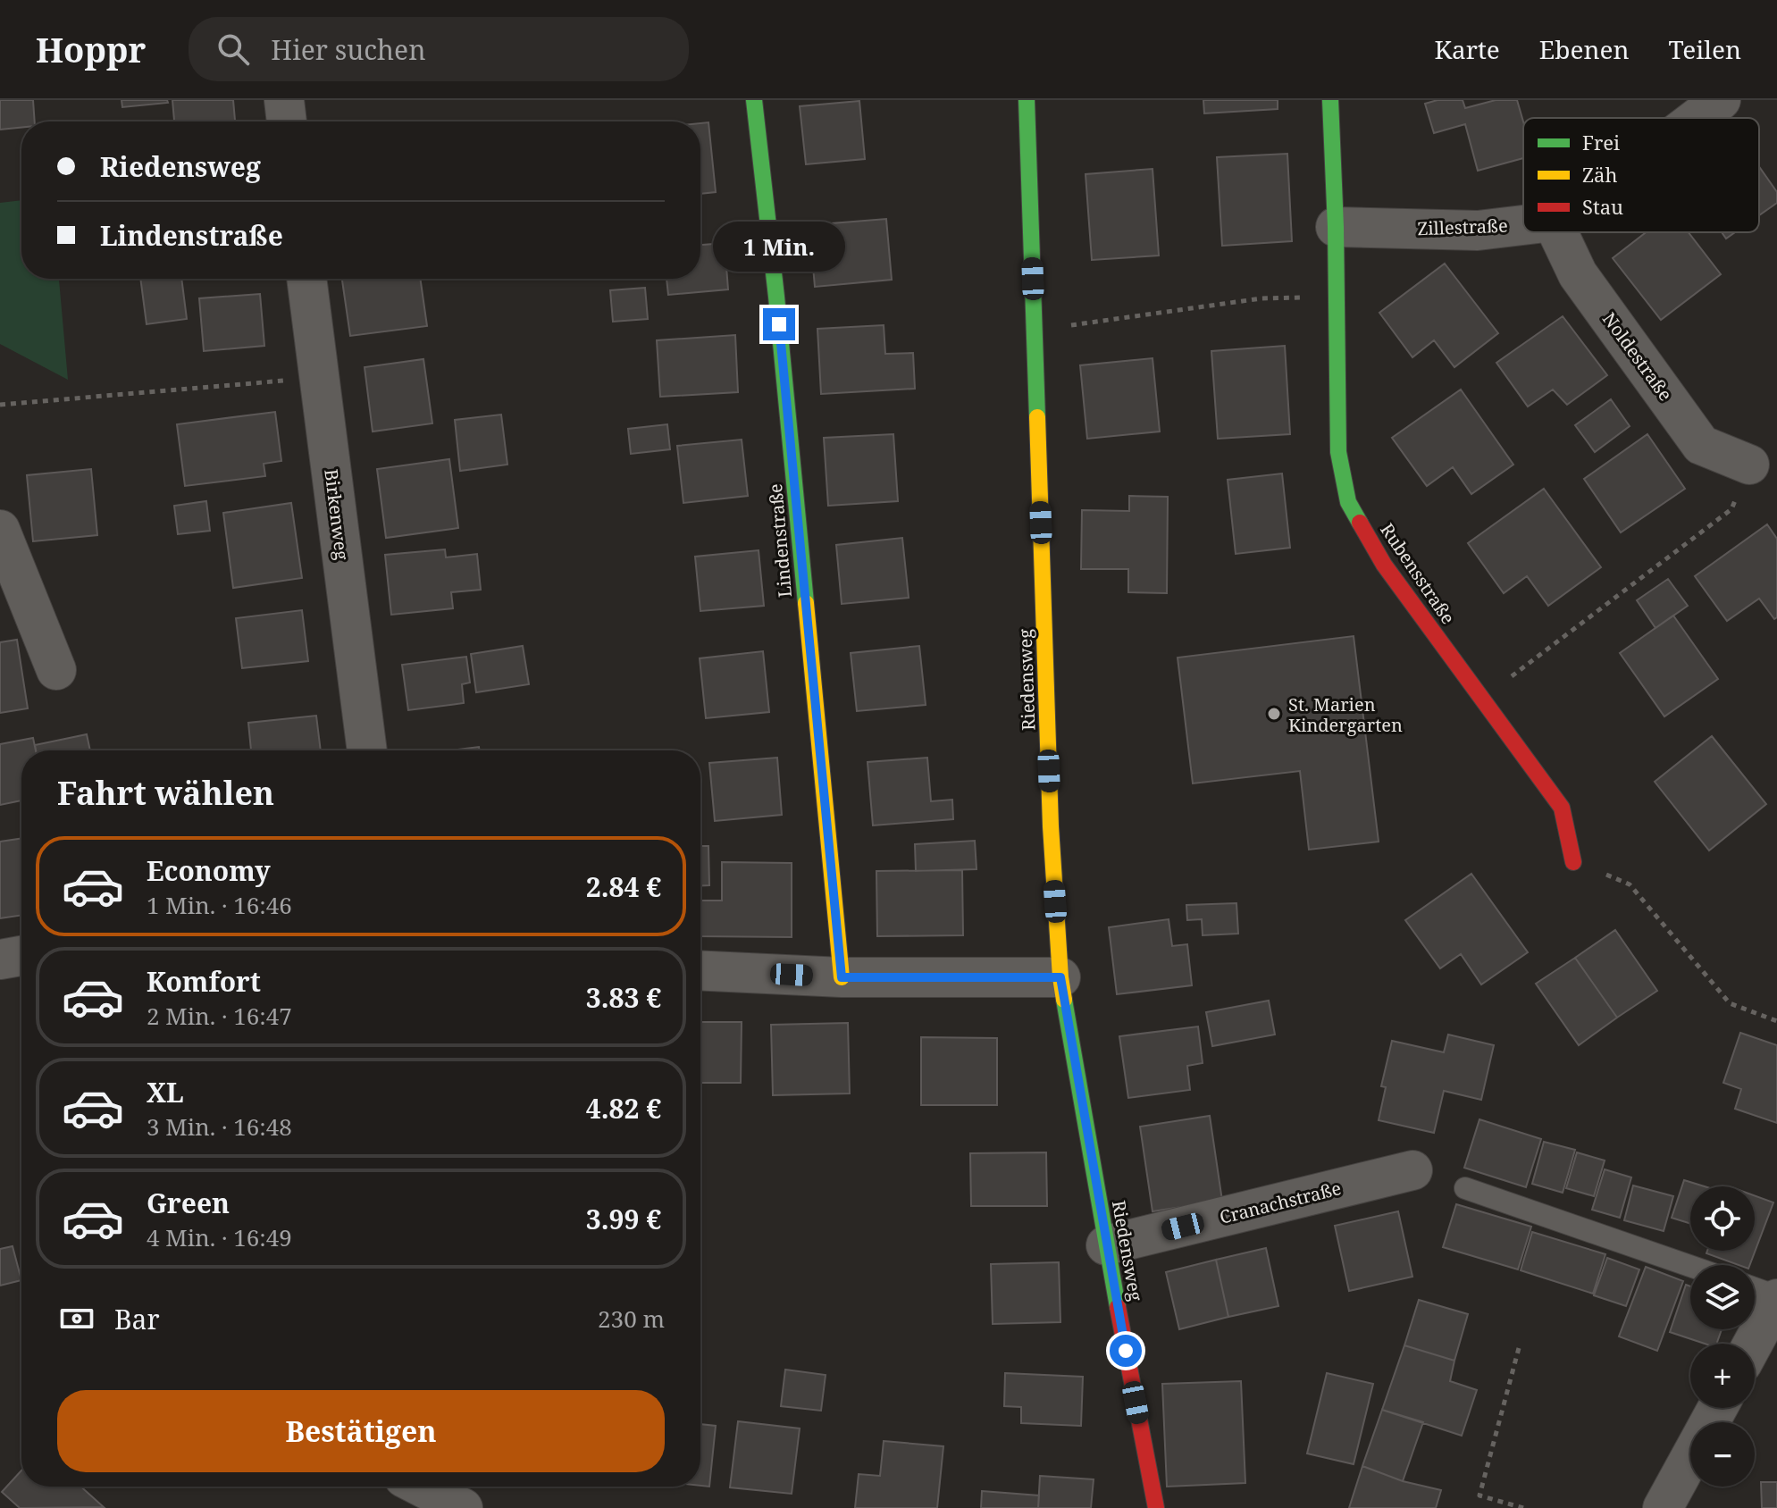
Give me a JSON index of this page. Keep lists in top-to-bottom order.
{
  "streets": {
    "street": [
      "Zillestraße",
      "Noldestraße",
      "Birkenweg",
      "Lindenstraße",
      "Rubensstraße",
      "Riedensweg",
      "Cranachstraße"
    ]
  },
  "crossings": [
    ["Zillestraße", "Rubensstraße"],
    ["Riedensweg", "Cranachstraße"]
  ],
  "places": ["St. Marien Kindergarten"],
  "legend": ["Frei", "Zäh", "Stau"],
  "page": {
    "header": "Hoppr",
    "search": "Hier suchen",
    "nav": ["Karte", "Ebenen", "Teilen"],
    "banner": ["Riedensweg", "Lindenstraße"],
    "bubble": "1 Min.",
    "heading": "Fahrt wählen",
    "list": [
      {
        "name": "Economy",
        "note": "1 Min. · 16:46",
        "value": "2.84 €"
      },
      {
        "name": "Komfort",
        "note": "2 Min. · 16:47",
        "value": "3.83 €"
      },
      {
        "name": "XL",
        "note": "3 Min. · 16:48",
        "value": "4.82 €"
      },
      {
        "name": "Green",
        "note": "4 Min. · 16:49",
        "value": "3.99 €"
      }
    ],
    "map_buttons": ["+", "−"],
    "pay": ["Bar", "230 m"],
    "buttons": "Bestätigen"
  }
}
